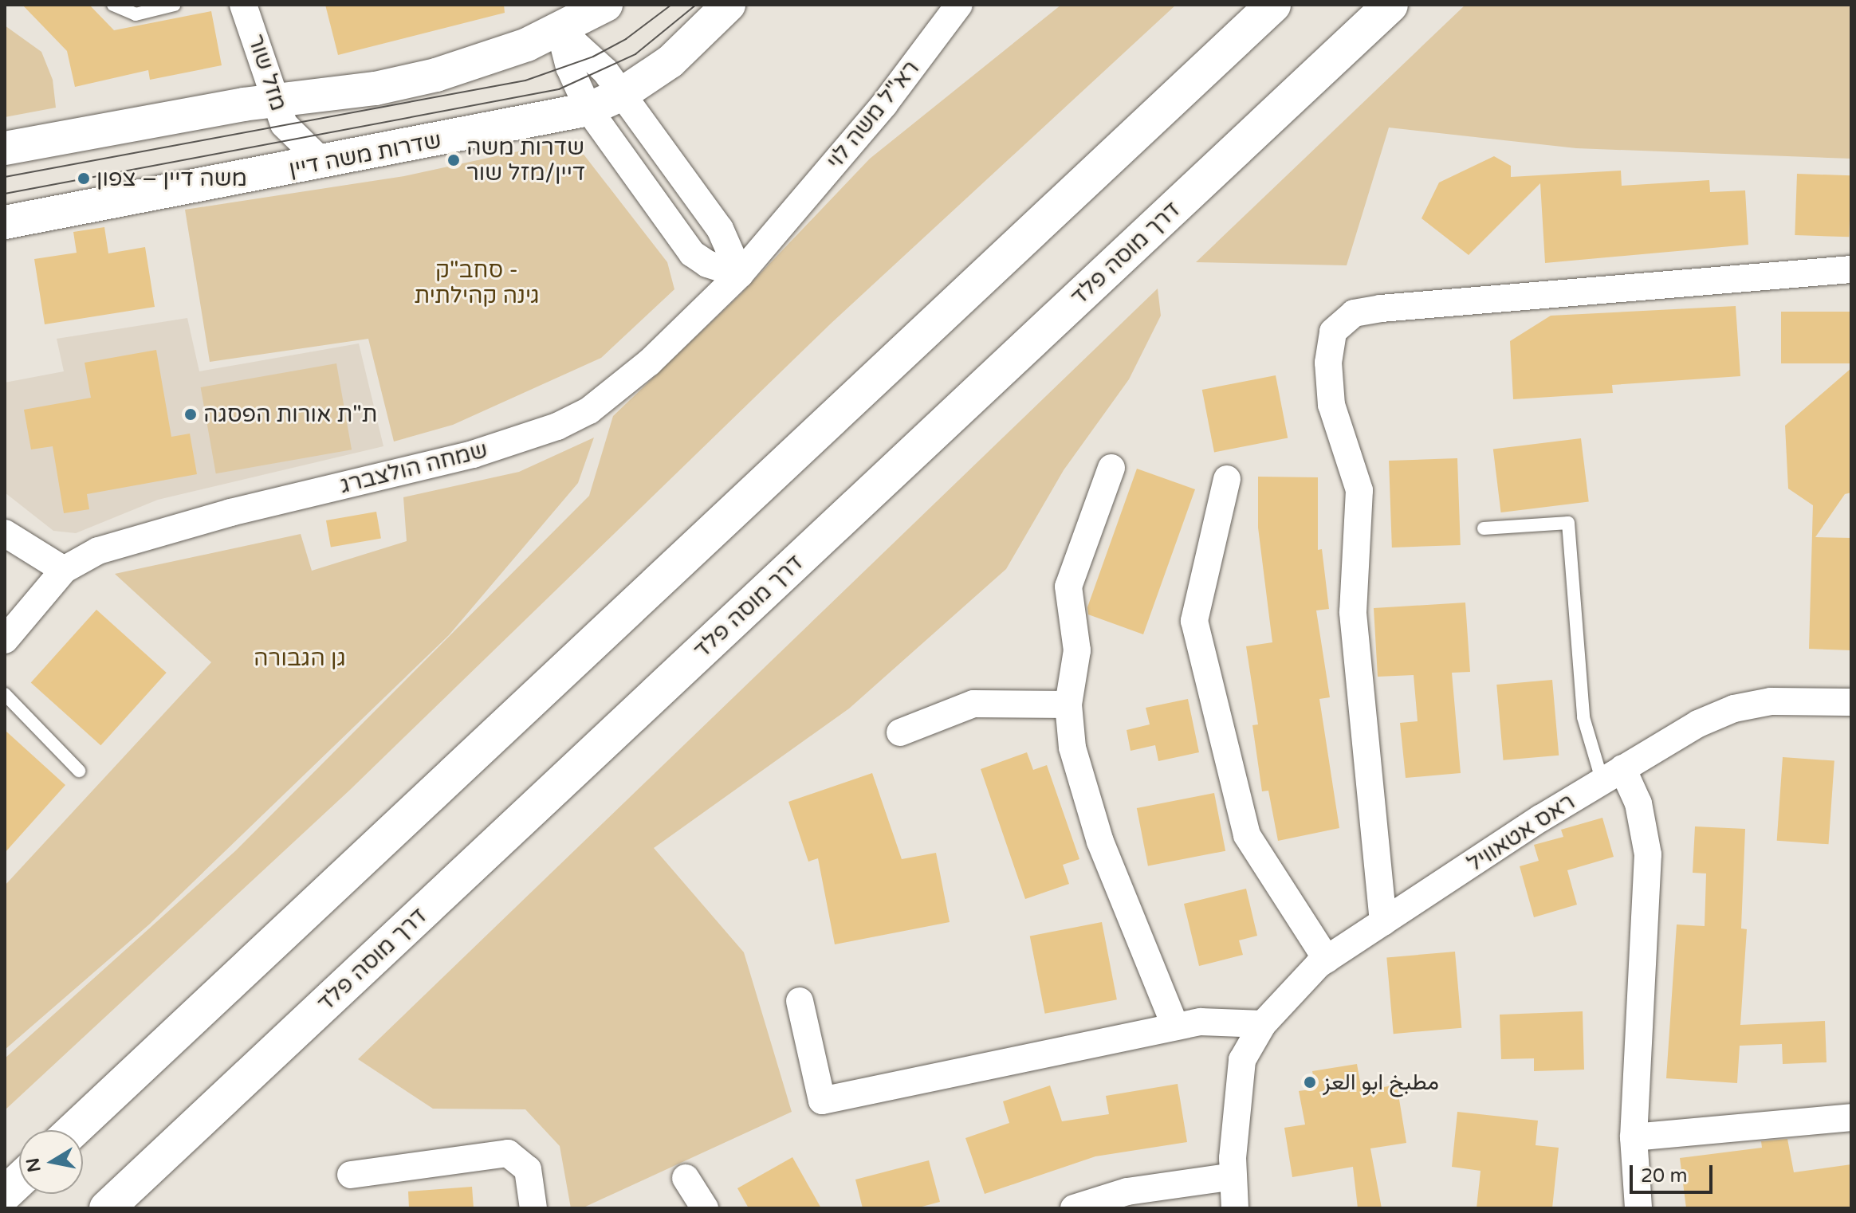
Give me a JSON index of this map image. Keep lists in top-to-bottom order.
{
  "streets": {
    "highway": ["דרך מוסה פלד"],
    "street": [
      "מזל שור",
      "רא\"ל משה לוי",
      "שדרות משה דיין",
      "שמחה הולצברג",
      "ראס אטאוויל"
    ]
  },
  "crossings": [
    ["מזל שור", "שדרות משה דיין"],
    ["רא\"ל משה לוי", "שמחה הולצברג"]
  ],
  "parks": ["סחב\"ק - גינה קהילתית", "גן הגבורה"],
  "places": [
    "שדרות משה דיין/מזל שור",
    "משה דיין – צפון",
    "ת\"ת אורות הפסגה",
    "مطبخ ابو العز"
  ],
  "scale_bar": "20 m",
  "north": "left"
}
